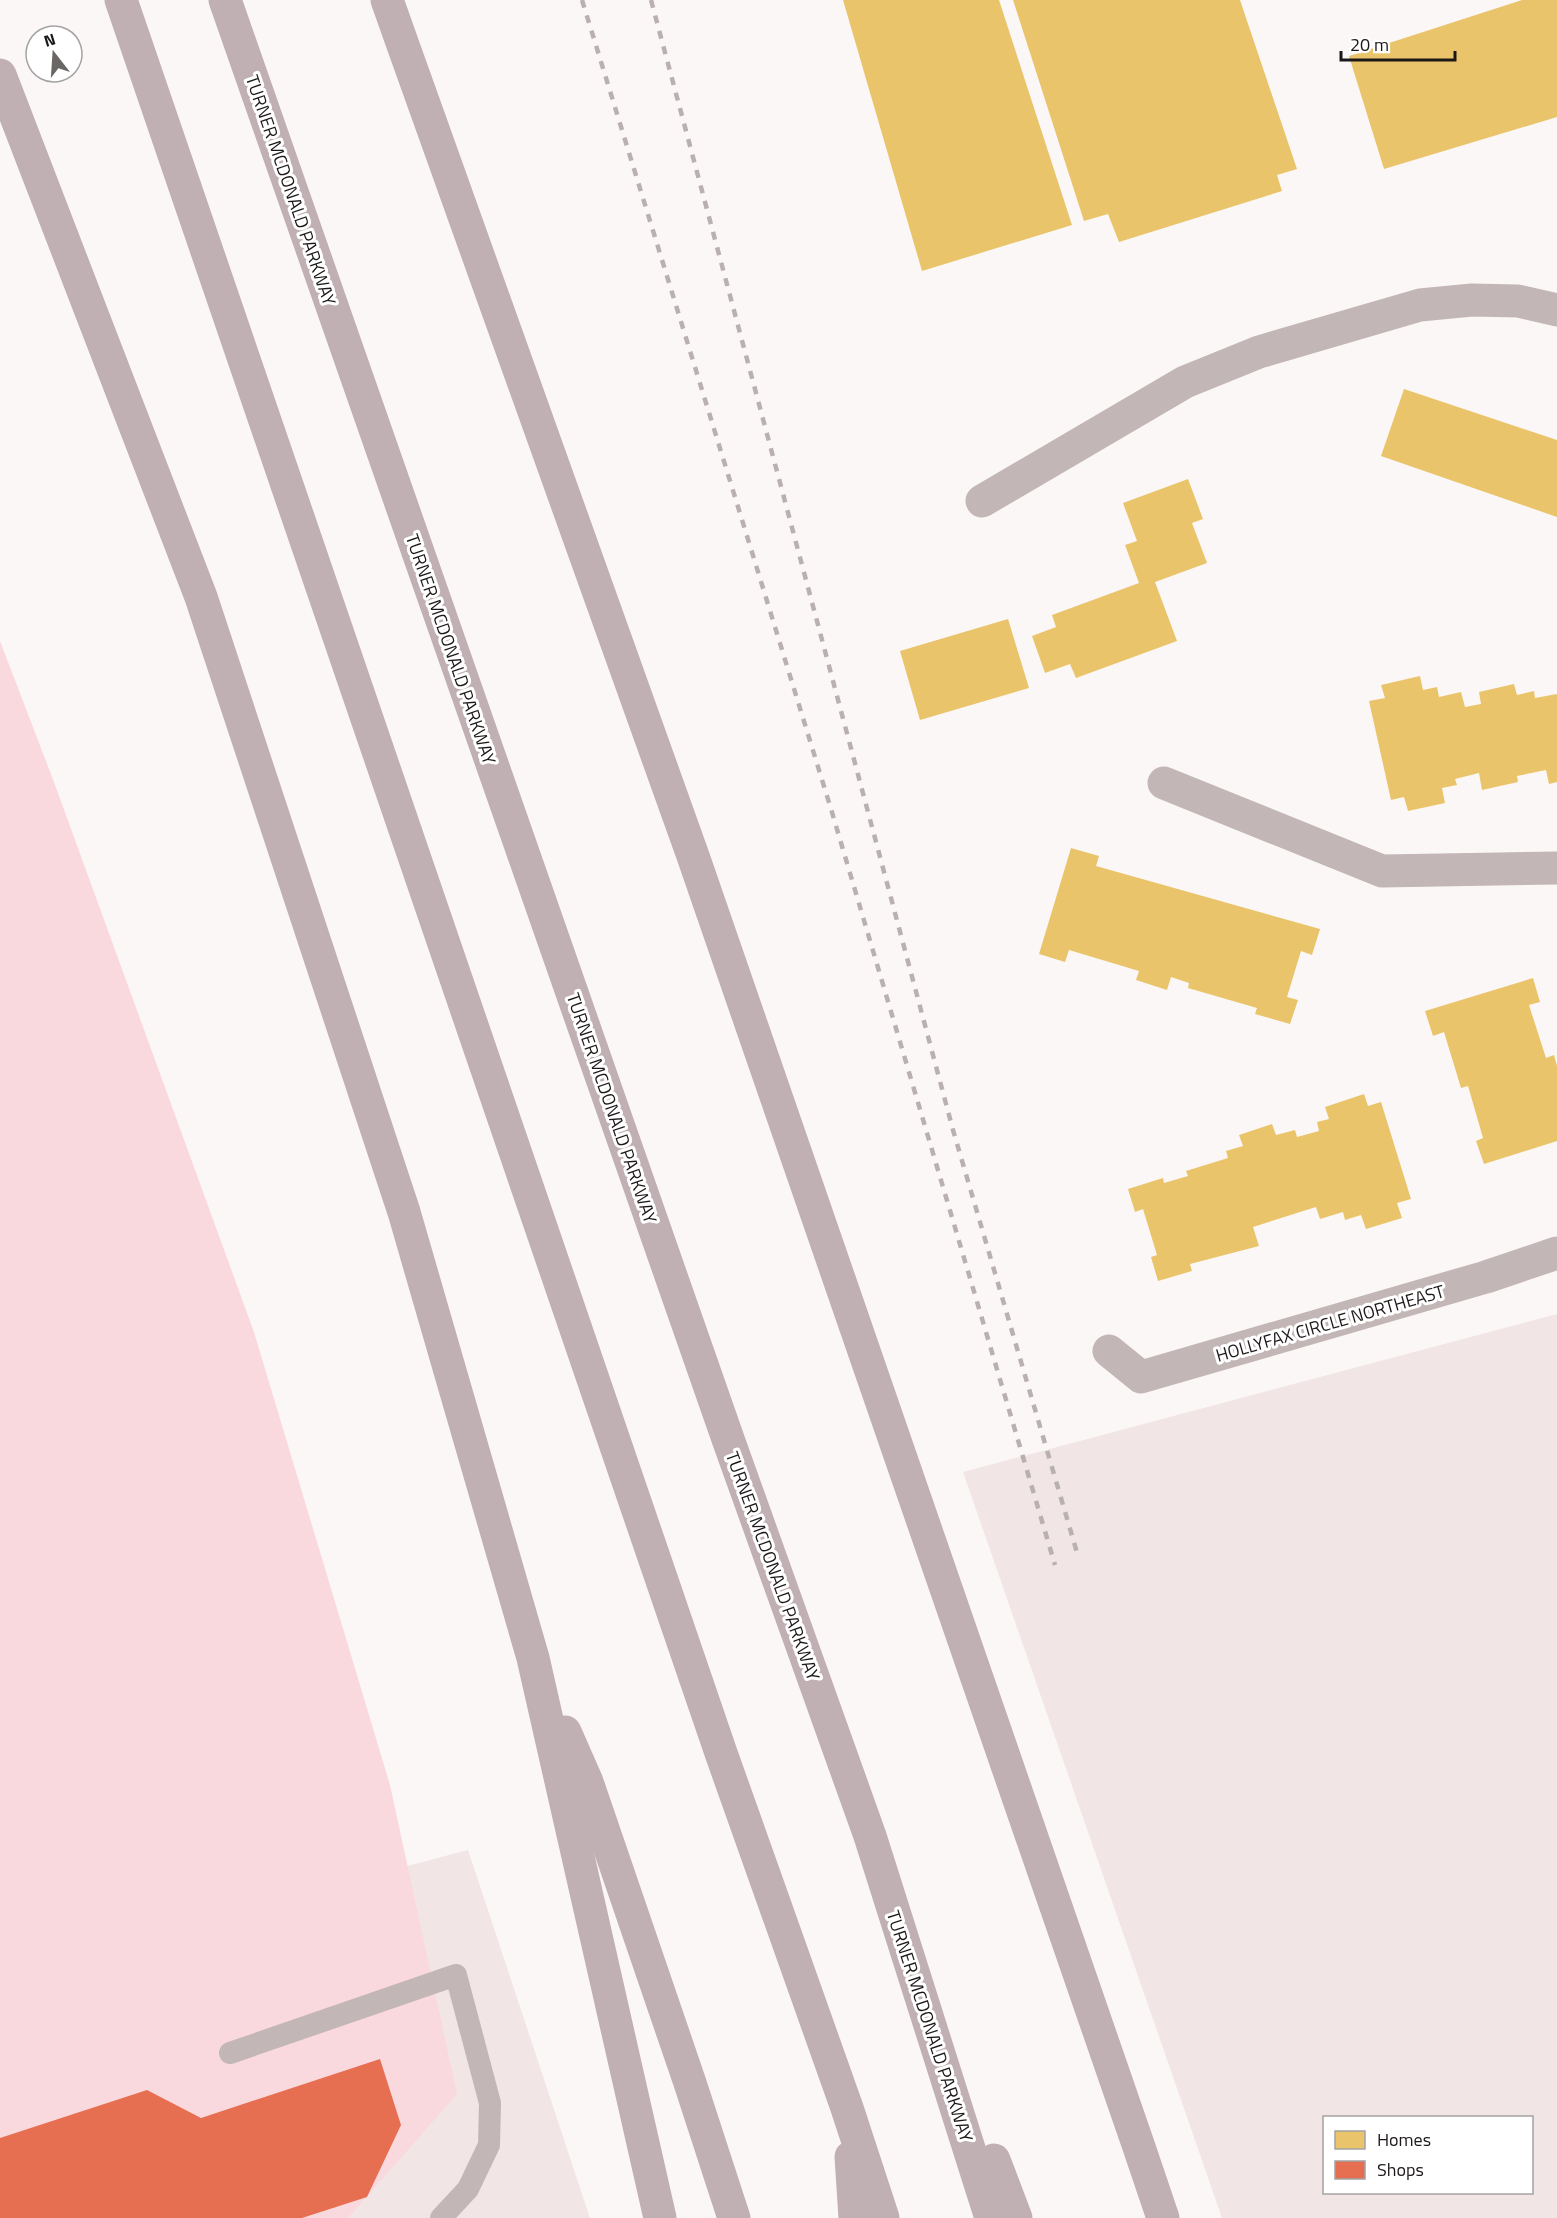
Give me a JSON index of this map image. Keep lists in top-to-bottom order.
{
  "streets": {
    "highway": ["TURNER MCDONALD PARKWAY"],
    "street": ["HOLLYFAX CIRCLE NORTHEAST"]
  },
  "legend": ["Homes", "Shops"],
  "scale_bar": "20 m",
  "north": "top"
}
